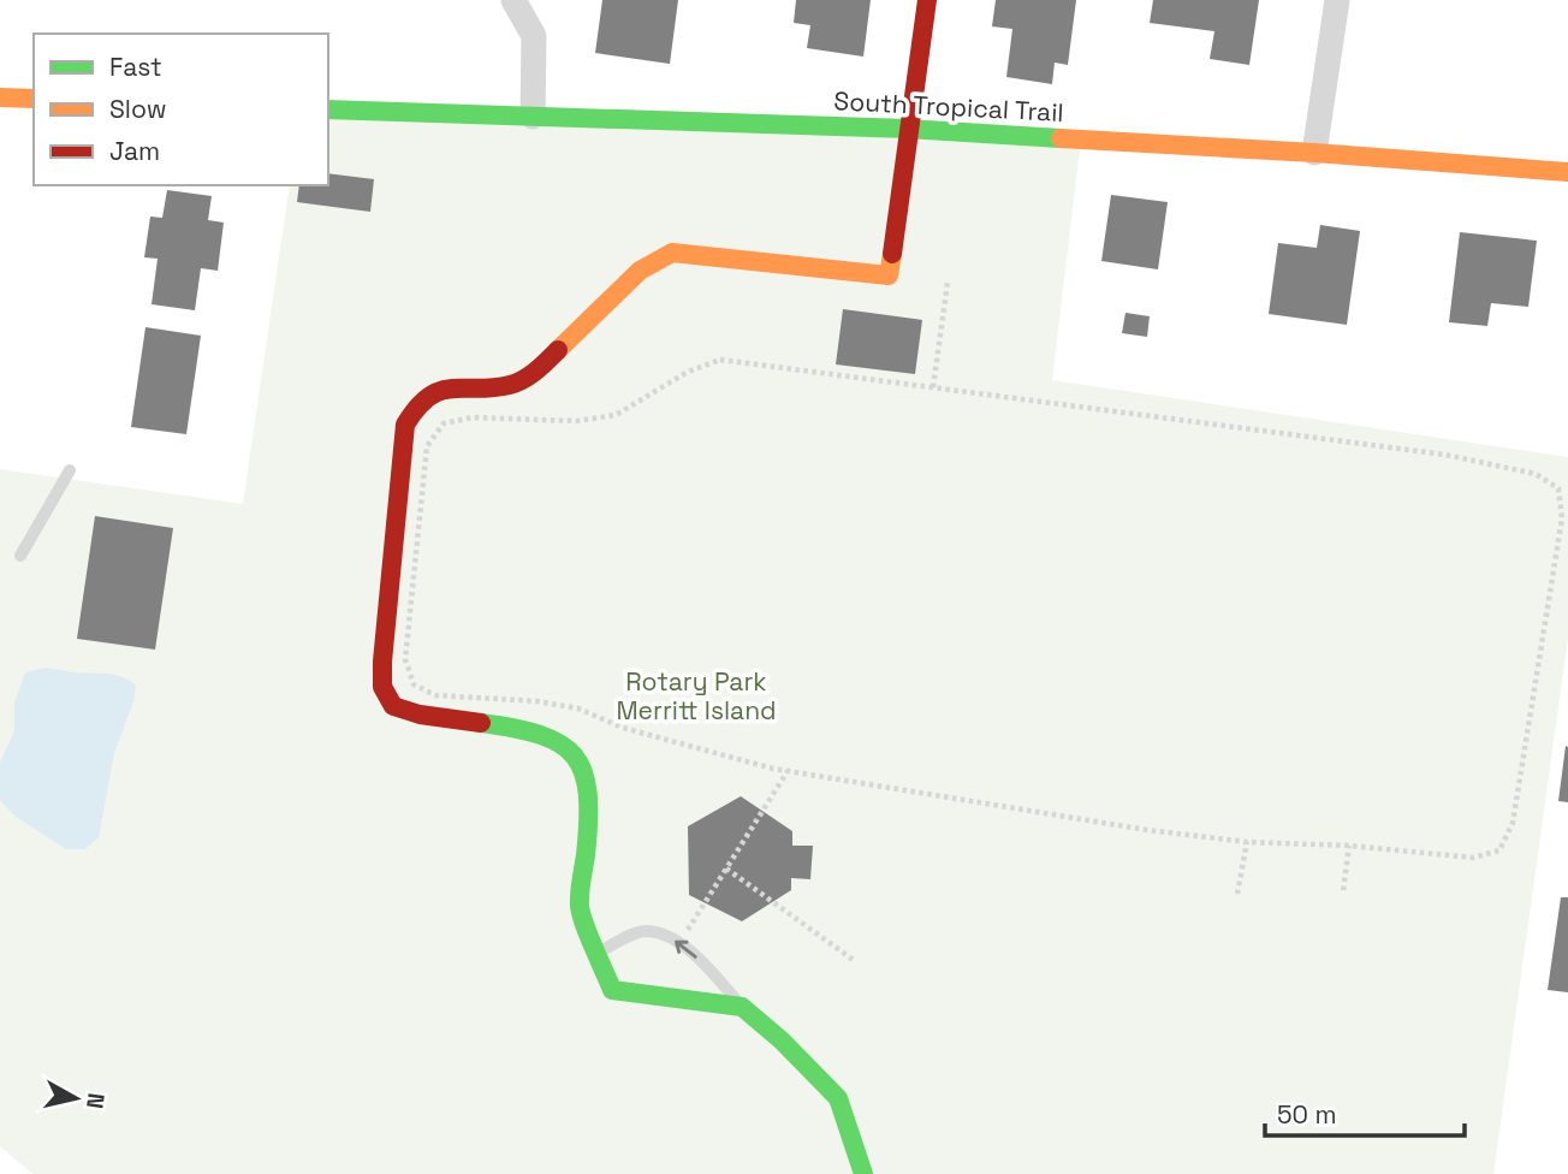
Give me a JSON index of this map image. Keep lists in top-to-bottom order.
{
  "streets": {
    "street": ["South Tropical Trail"]
  },
  "parks": ["Rotary Park Merritt Island"],
  "legend": ["Fast", "Slow", "Jam"],
  "scale_bar": "50 m",
  "north": "right"
}
